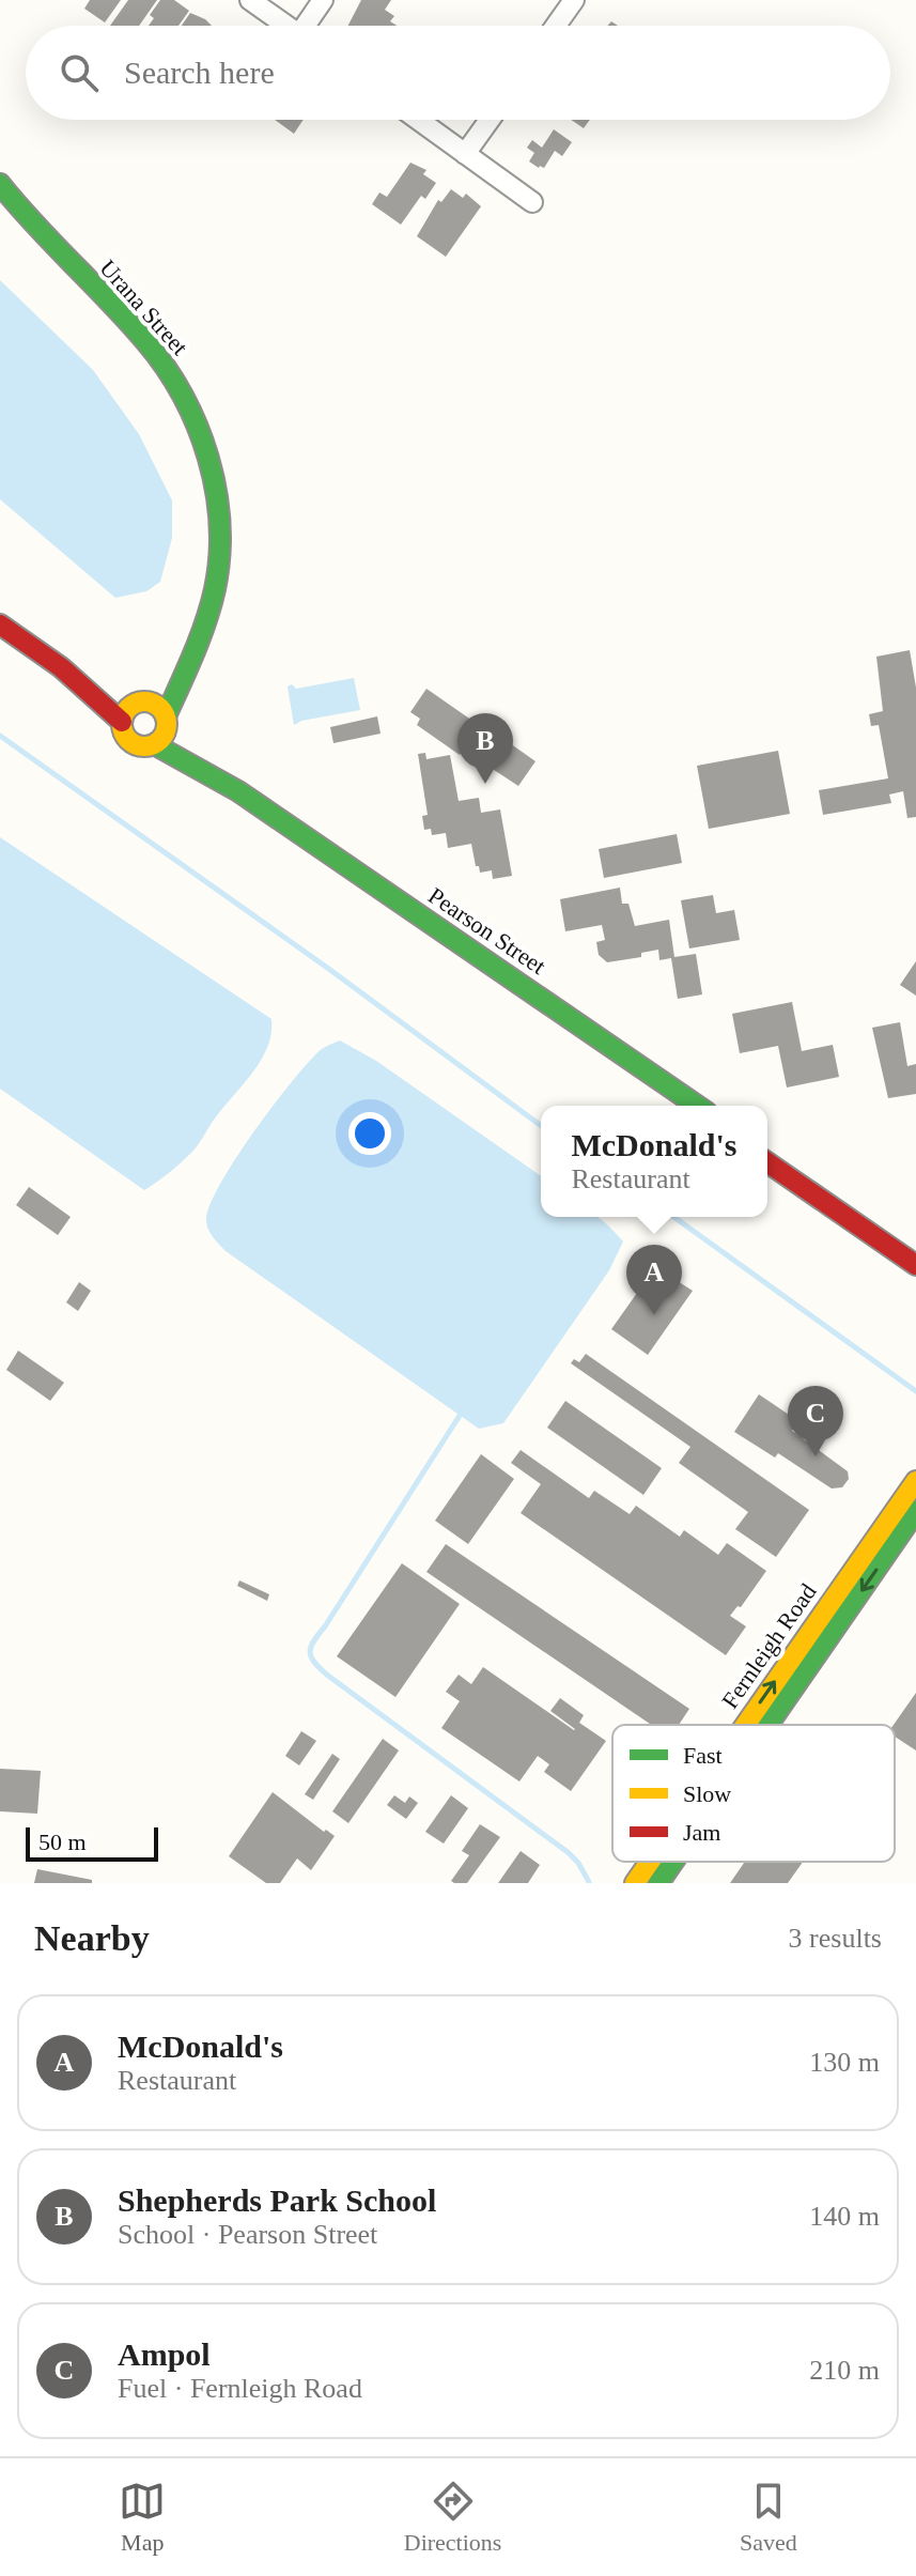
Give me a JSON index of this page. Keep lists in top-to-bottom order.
{
  "streets": {
    "street": ["Urana Street", "Pearson Street", "Fernleigh Road"]
  },
  "crossings": [
    ["Urana Street", "Pearson Street"]
  ],
  "legend": ["Fast", "Slow", "Jam"],
  "scale_bar": "50 m",
  "page": {
    "search": "Search here",
    "pins": ["B", "A", "C"],
    "popup": ["McDonald's", "Restaurant"],
    "scale": "50 m",
    "heading": ["Nearby", "3 results"],
    "list": [
      {
        "mark": "A",
        "name": "McDonald's",
        "note": "Restaurant",
        "value": "130 m"
      },
      {
        "mark": "B",
        "name": "Shepherds Park School",
        "note": "School · Pearson Street",
        "value": "140 m"
      },
      {
        "mark": "C",
        "name": "Ampol",
        "note": "Fuel · Fernleigh Road",
        "value": "210 m"
      }
    ],
    "nav": ["Map", "Directions", "Saved"]
  }
}
